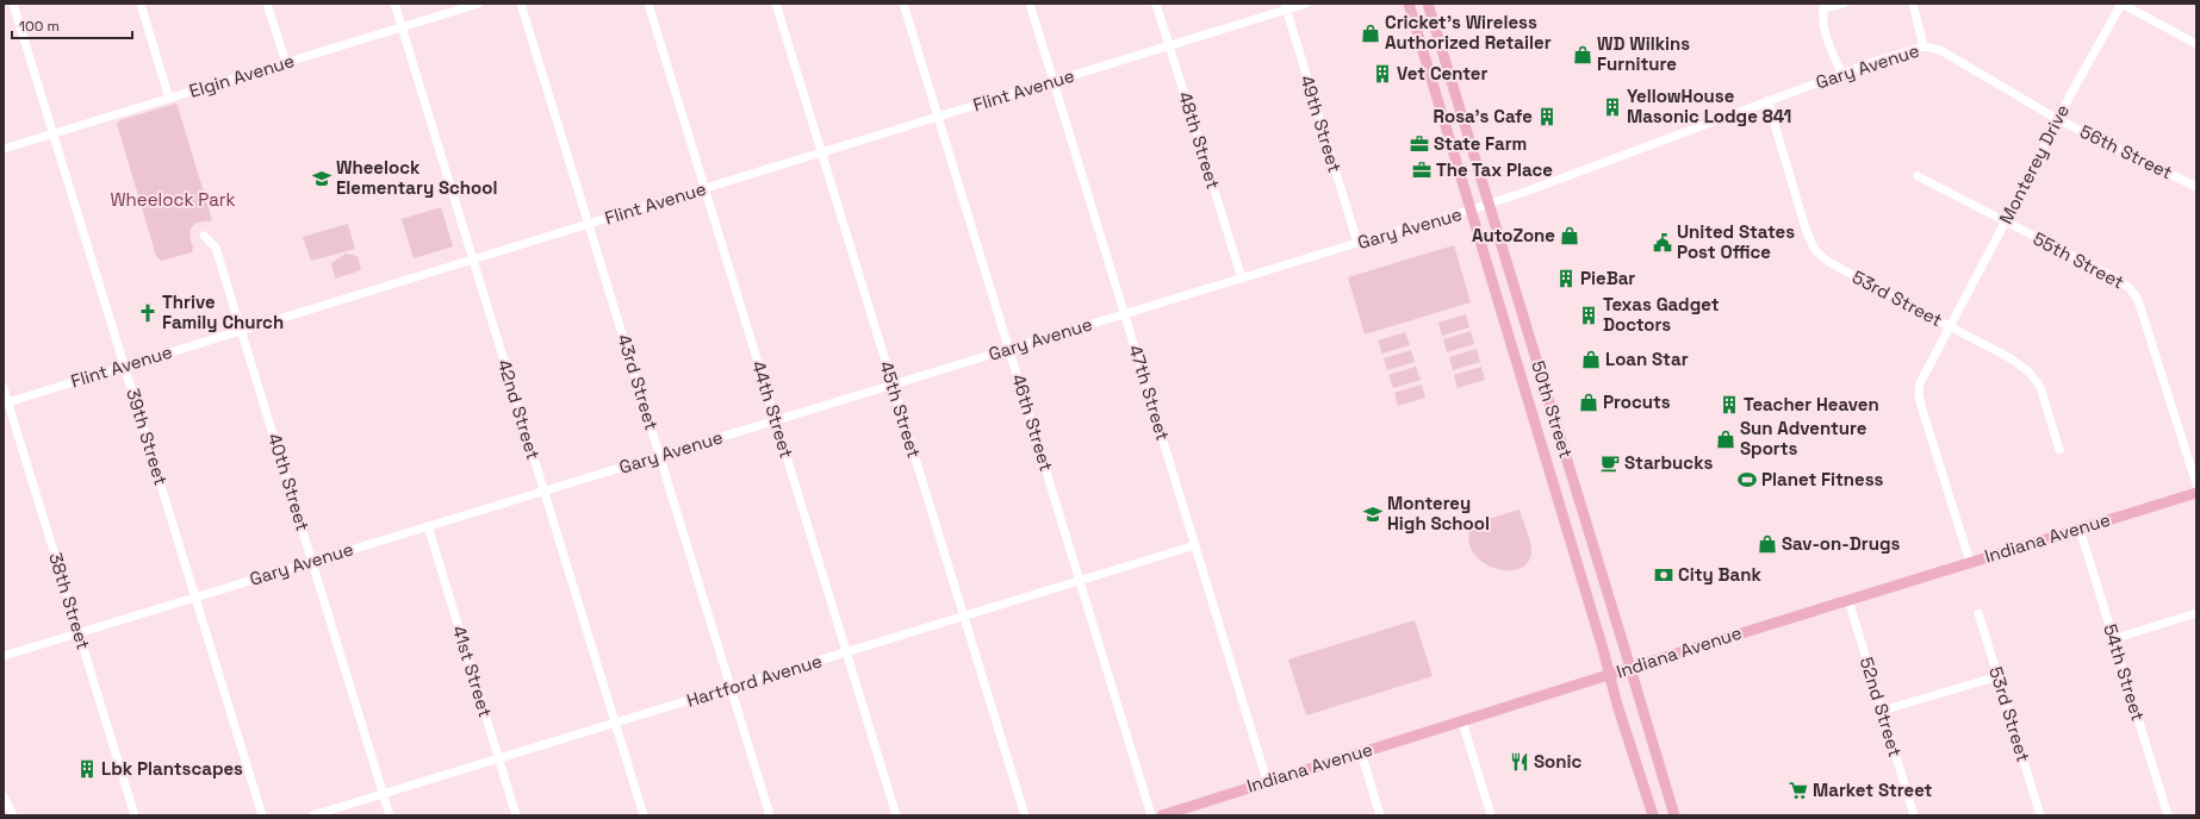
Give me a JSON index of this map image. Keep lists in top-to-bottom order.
{
  "streets": {
    "main road": ["50th Street", "Indiana Avenue"],
    "street": [
      "Gary Avenue",
      "Elgin Avenue",
      "Flint Avenue",
      "49th Street",
      "48th Street",
      "56th Street",
      "Monterey Drive",
      "55th Street",
      "53rd Street",
      "43rd Street",
      "47th Street",
      "42nd Street",
      "44th Street",
      "45th Street",
      "46th Street",
      "39th Street",
      "40th Street",
      "38th Street",
      "41st Street",
      "54th Street",
      "Hartford Avenue",
      "52nd Street"
    ]
  },
  "crossings": [
    ["Gary Avenue", "49th Street"],
    ["Gary Avenue", "48th Street"],
    ["Gary Avenue", "56th Street"],
    ["Gary Avenue", "Monterey Drive"],
    ["Gary Avenue", "53rd Street"],
    ["Gary Avenue", "43rd Street"],
    ["Gary Avenue", "47th Street"],
    ["Gary Avenue", "42nd Street"],
    ["Gary Avenue", "44th Street"],
    ["Gary Avenue", "45th Street"],
    ["Gary Avenue", "50th Street"],
    ["Gary Avenue", "46th Street"],
    ["Gary Avenue", "39th Street"],
    ["Gary Avenue", "40th Street"],
    ["Gary Avenue", "38th Street"],
    ["Gary Avenue", "41st Street"],
    ["Elgin Avenue", "42nd Street"],
    ["Elgin Avenue", "39th Street"],
    ["Flint Avenue", "49th Street"],
    ["Flint Avenue", "48th Street"],
    ["Flint Avenue", "43rd Street"],
    ["Flint Avenue", "47th Street"],
    ["Flint Avenue", "42nd Street"],
    ["Flint Avenue", "44th Street"],
    ["Flint Avenue", "45th Street"],
    ["Flint Avenue", "46th Street"],
    ["Flint Avenue", "39th Street"],
    ["Flint Avenue", "40th Street"],
    ["Flint Avenue", "38th Street"],
    ["56th Street", "Monterey Drive"],
    ["Monterey Drive", "55th Street"],
    ["Monterey Drive", "53rd Street"],
    ["53rd Street", "Indiana Avenue"],
    ["43rd Street", "Hartford Avenue"],
    ["47th Street", "Indiana Avenue"],
    ["47th Street", "Hartford Avenue"],
    ["42nd Street", "Hartford Avenue"],
    ["44th Street", "Hartford Avenue"],
    ["45th Street", "Hartford Avenue"],
    ["50th Street", "Indiana Avenue"],
    ["46th Street", "Hartford Avenue"],
    ["40th Street", "Hartford Avenue"],
    ["Indiana Avenue", "54th Street"],
    ["Indiana Avenue", "52nd Street"],
    ["41st Street", "Hartford Avenue"]
  ],
  "parks": ["Wheelock Park"],
  "places": {
    "shop": [
      "Cricket's Wireless Authorized Retailer",
      "WD Wilkins Furniture",
      "AutoZone",
      "Loan Star",
      "Procuts",
      "Sun Adventure Sports",
      "Sav-on-Drugs"
    ],
    "building": [
      "Vet Center",
      "YellowHouse Masonic Lodge 841",
      "Rosa's Cafe",
      "PieBar",
      "Texas Gadget Doctors",
      "Teacher Heaven",
      "Lbk Plantscapes"
    ],
    "office": ["State Farm", "The Tax Place"],
    "school or university": ["Wheelock Elementary School", "Monterey High School"],
    "public building": ["United States Post Office"],
    "church": ["Thrive Family Church"],
    "cafe": ["Starbucks"],
    "sports": ["Planet Fitness"],
    "bank": ["City Bank"],
    "restaurant": ["Sonic"],
    "supermarket": ["Market Street"]
  },
  "scale_bar": "100 m"
}
